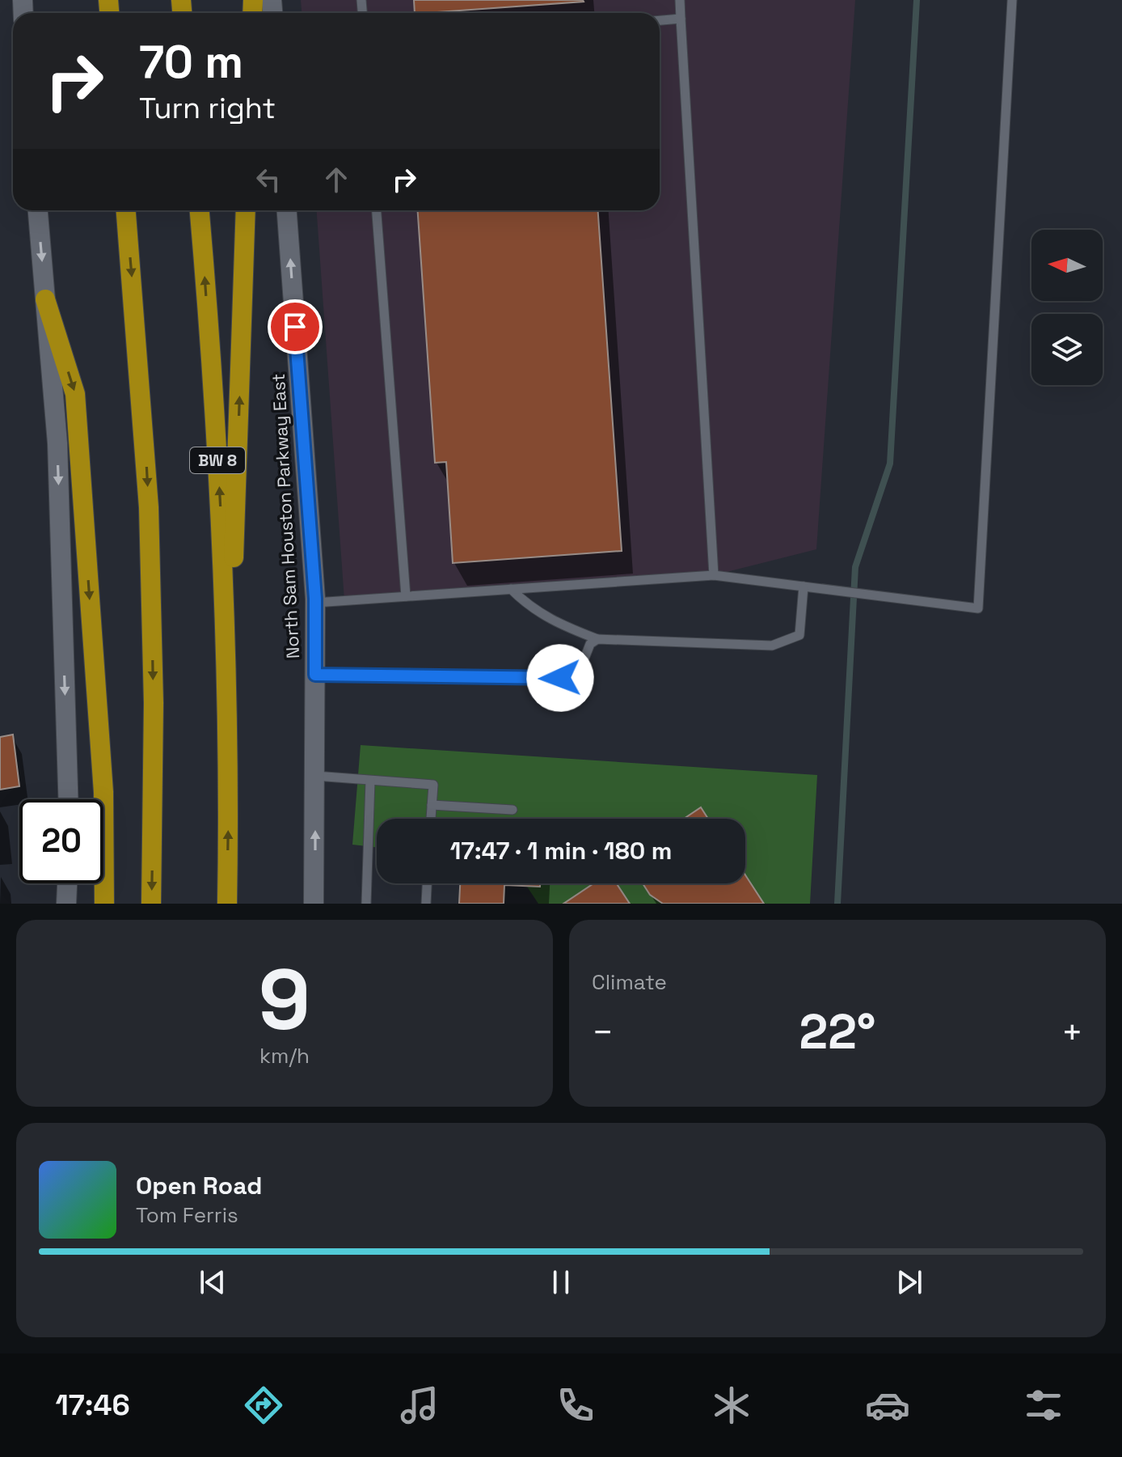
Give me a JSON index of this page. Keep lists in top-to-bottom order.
{
  "streets": {
    "highway": ["BW 8"],
    "main road": ["North Sam Houston Parkway East"]
  },
  "one_way": ["North Sam Houston Parkway East"],
  "north": "left",
  "page": {
    "turn": ["70 m", "Turn right"],
    "limit": "20",
    "trip": "17:47 · 1 min · 180 m",
    "tile": [
      ["9", "km/h"],
      "Climate"
    ],
    "heat": ["−", "22°", "+"],
    "song": ["Open Road", "Tom Ferris"],
    "tabs": "17:46"
  }
}
